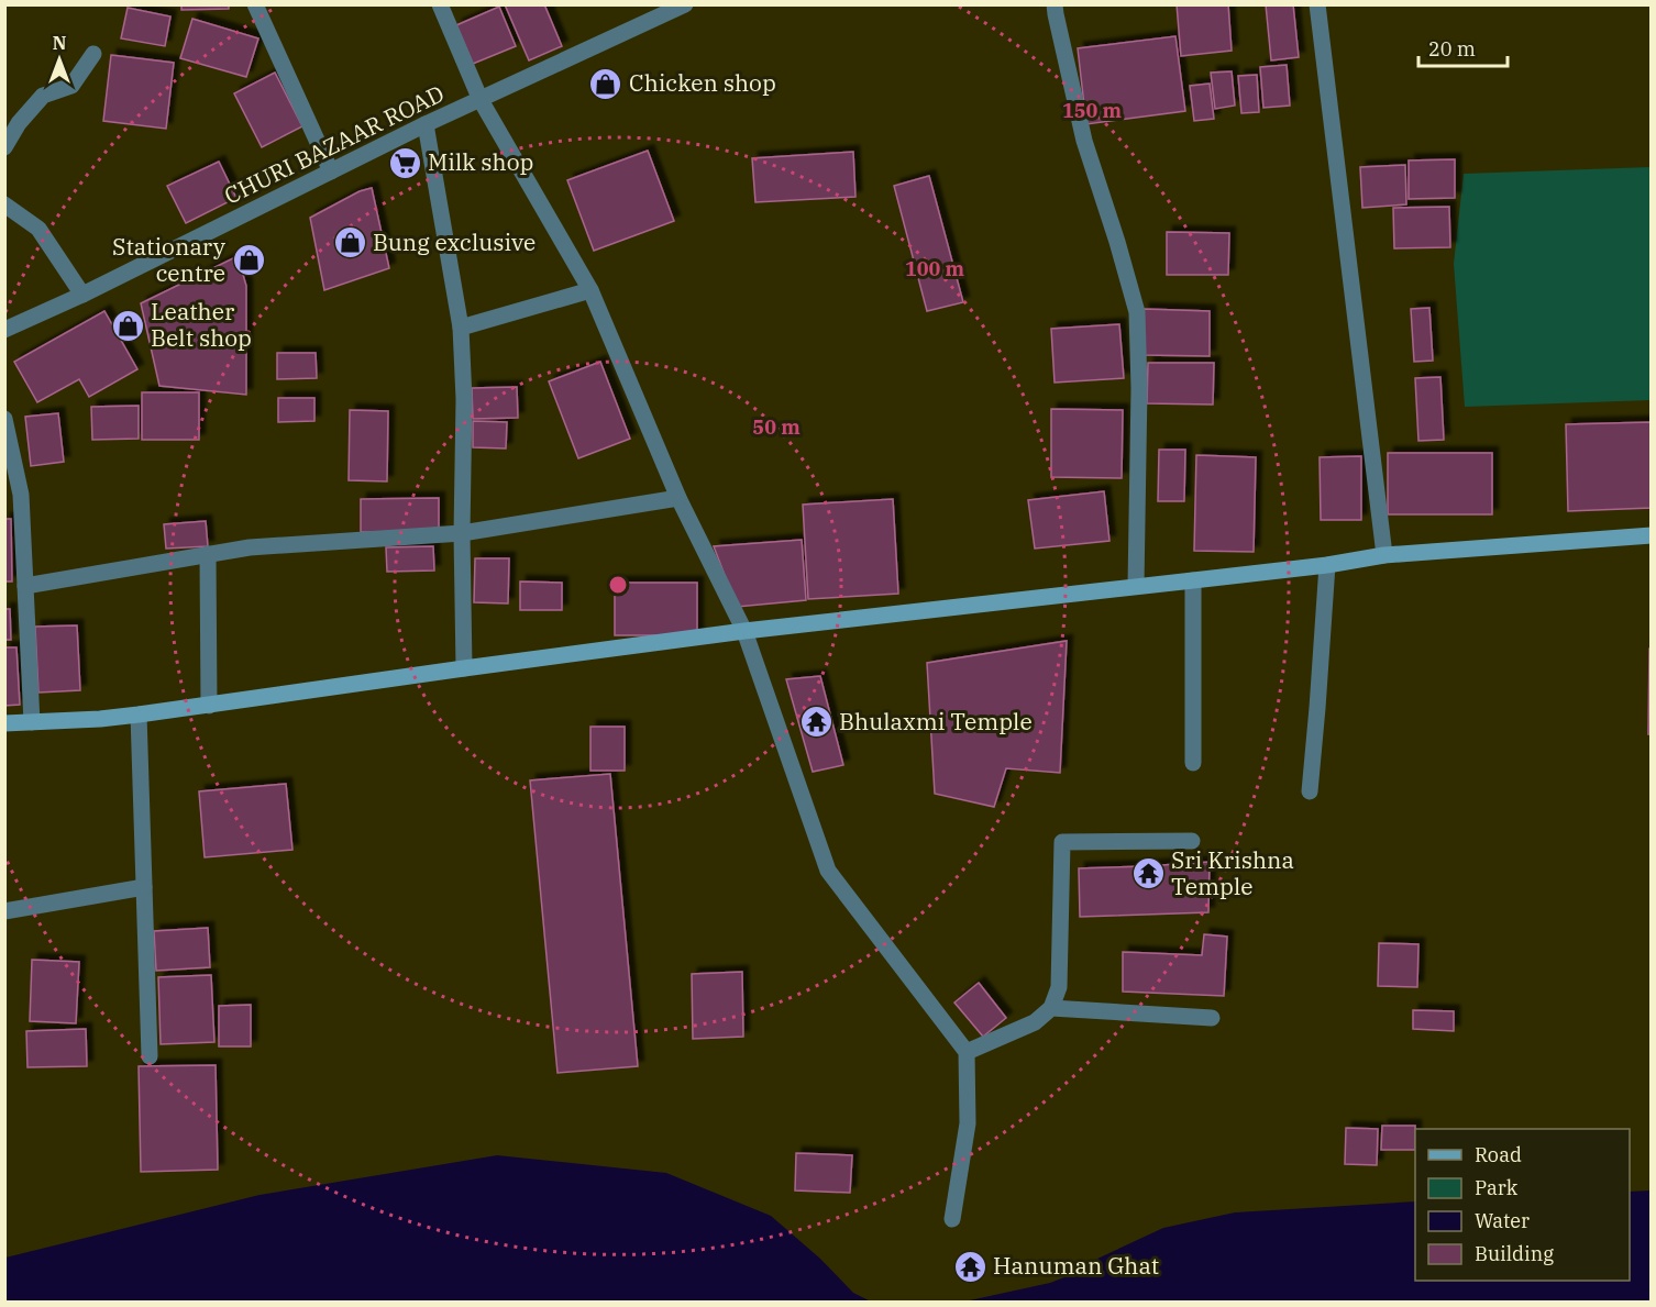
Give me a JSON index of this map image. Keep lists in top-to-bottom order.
{
  "streets": {
    "street": ["CHURI BAZAAR ROAD"]
  },
  "places": {
    "shop": [
      "Chicken shop",
      "Bung exclusive",
      "Stationary centre",
      "Leather Belt shop"
    ],
    "supermarket": ["Milk shop"],
    "temple": ["Bhulaxmi Temple", "Sri Krishna Temple", "Hanuman Ghat"]
  },
  "legend": [
    "Road",
    "Park",
    "Water",
    "Building"
  ],
  "scale_bar": "20 m",
  "north": "top",
  "rings": ["150 m", "100 m", "50 m"]
}
